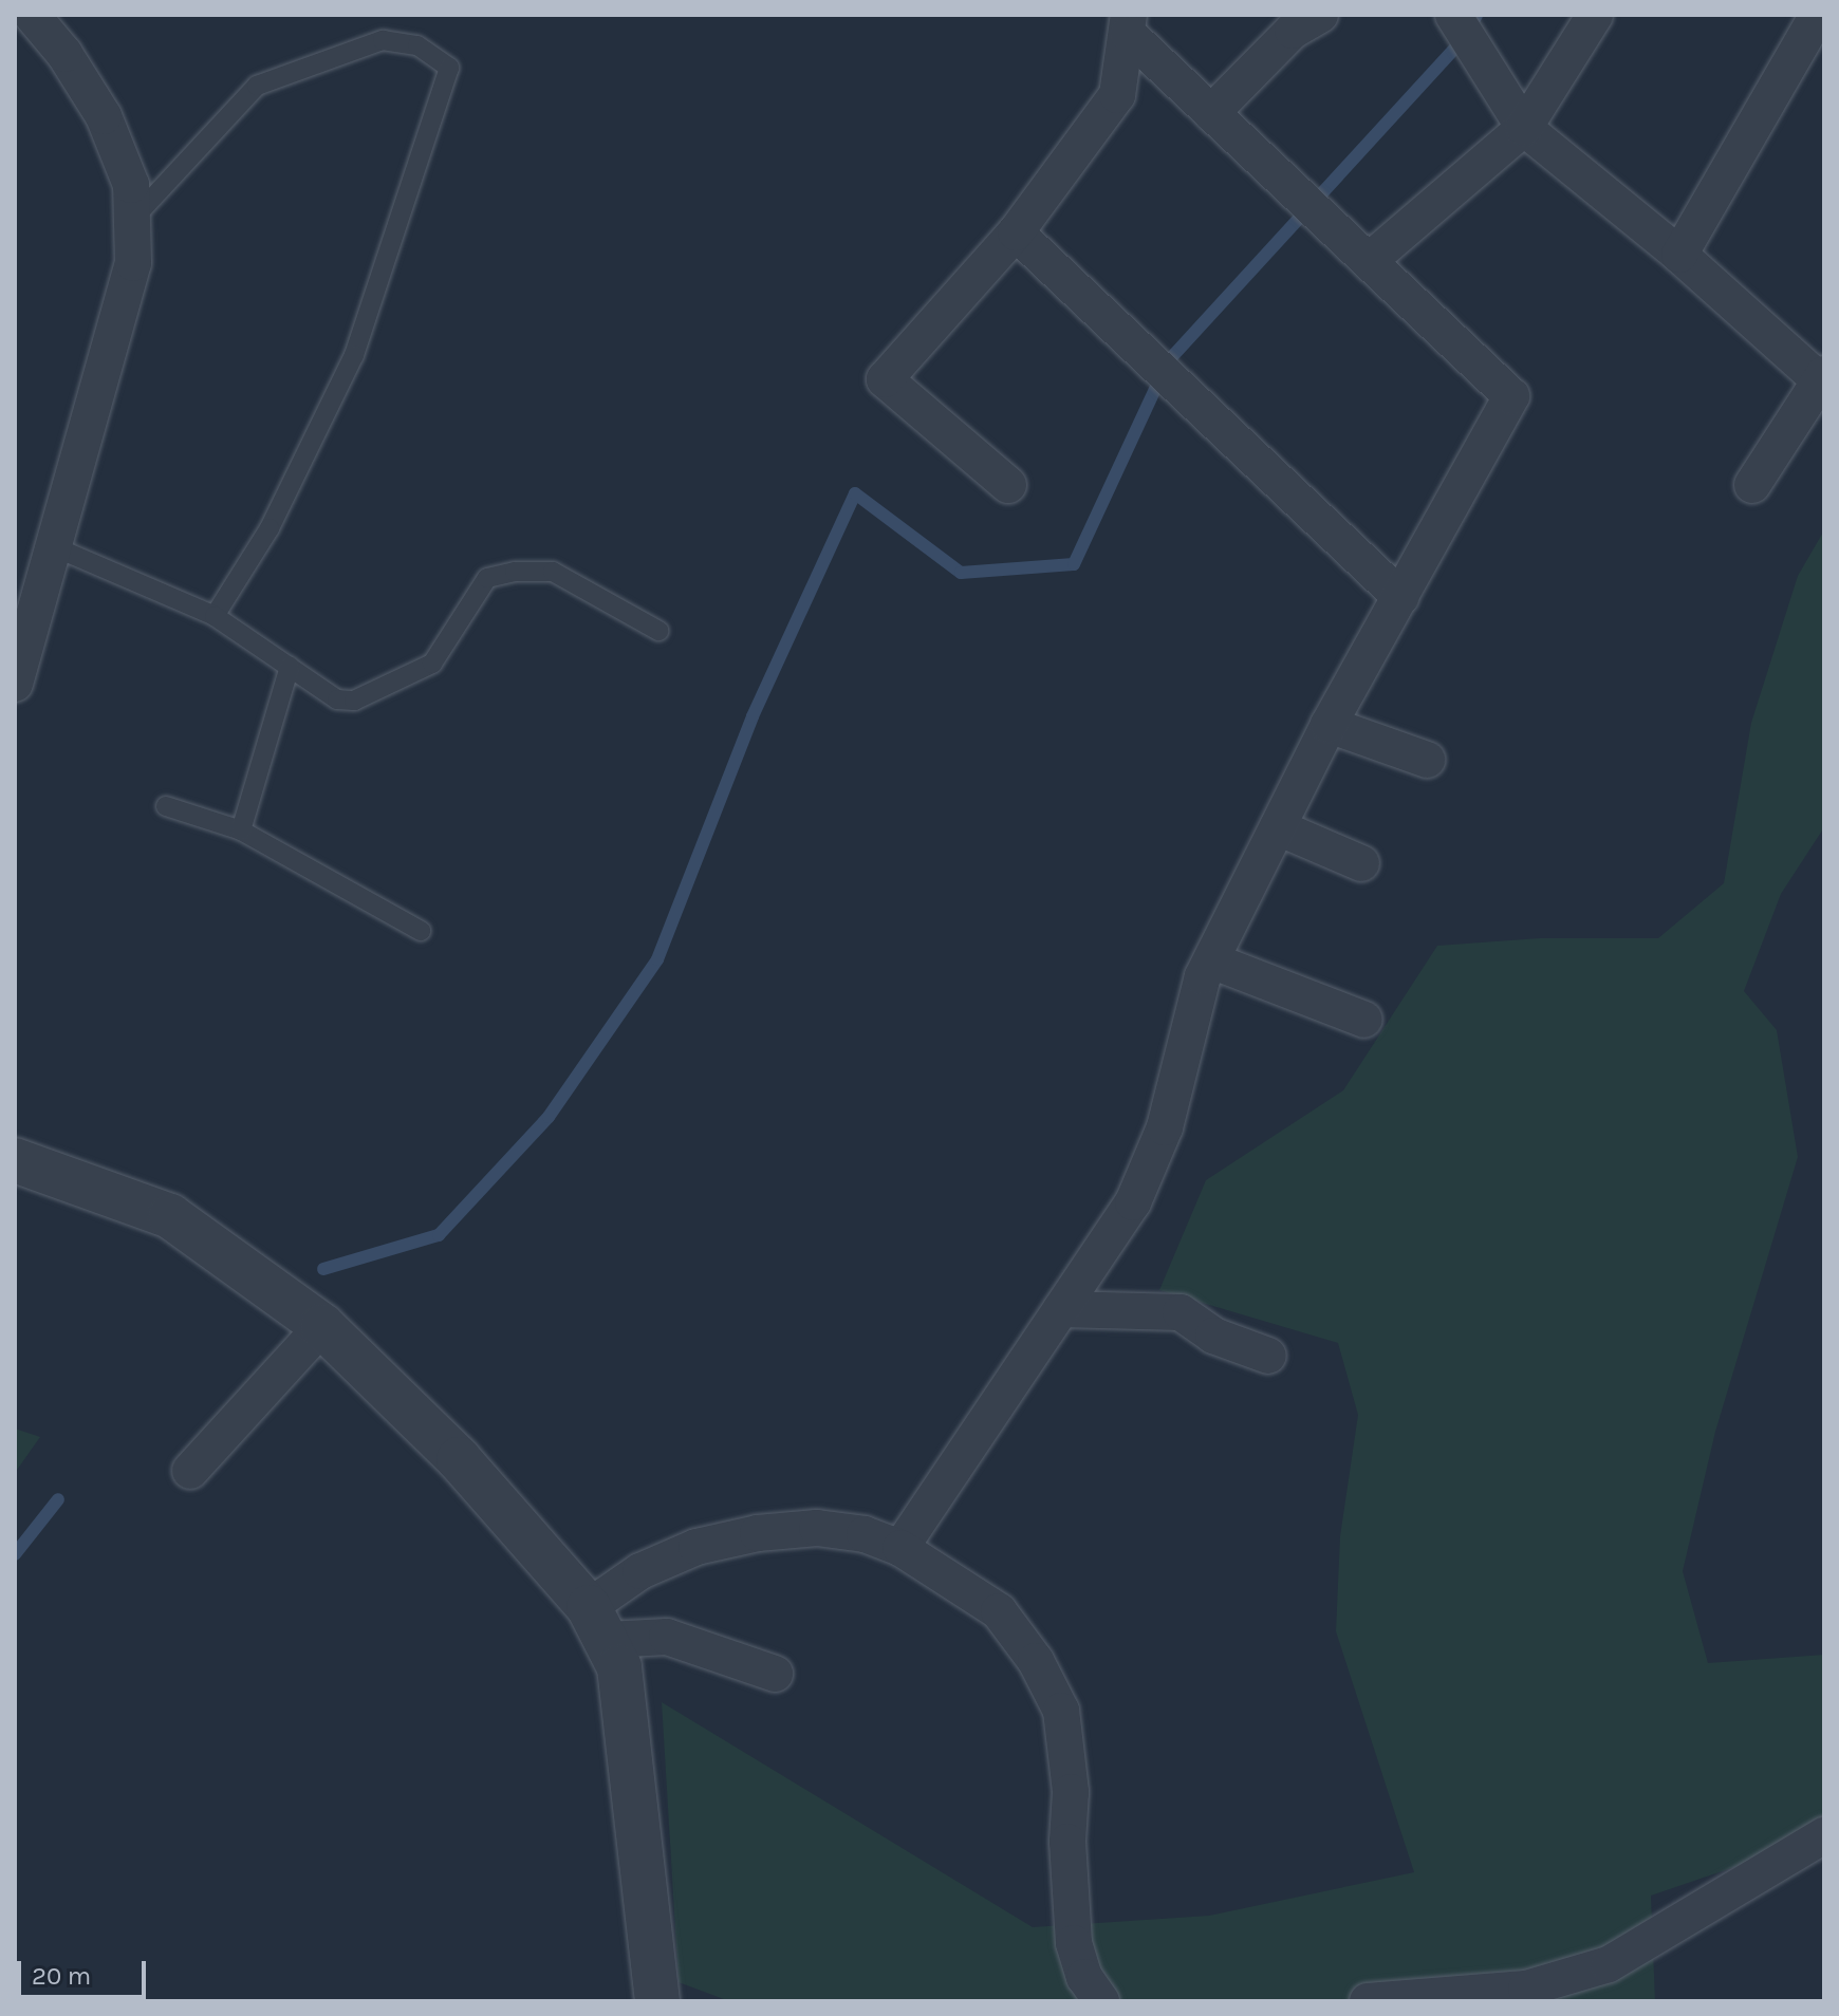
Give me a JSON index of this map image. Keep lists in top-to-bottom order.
{
  "scale_bar": "20 m"
}
